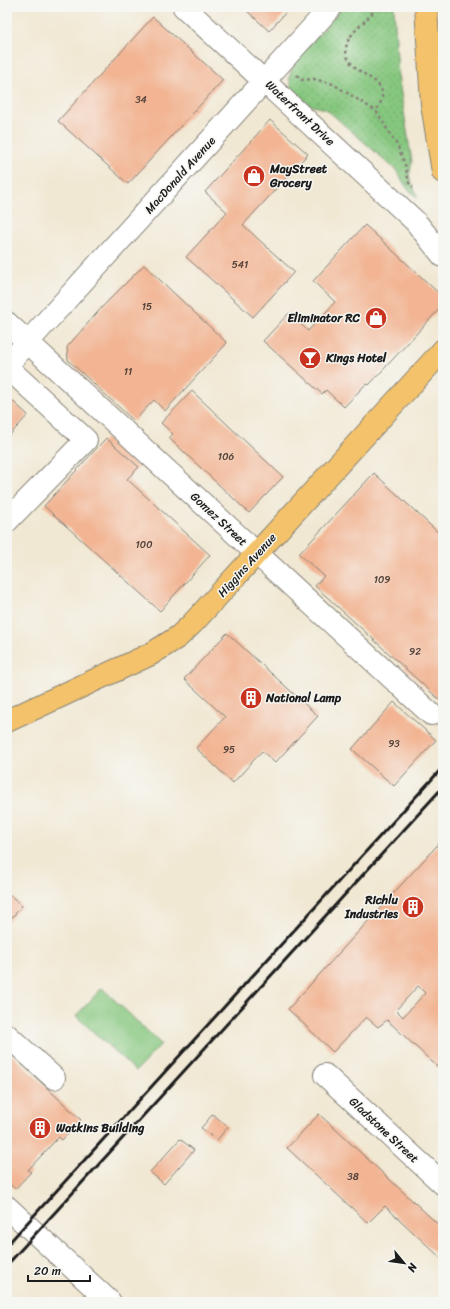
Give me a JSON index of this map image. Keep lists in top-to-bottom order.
{
  "streets": {
    "main road": ["Higgins Avenue"],
    "street": [
      "Waterfront Drive",
      "MacDonald Avenue",
      "Gomez Street",
      "Gladstone Street"
    ]
  },
  "crossings": [
    ["Waterfront Drive", "MacDonald Avenue"],
    ["MacDonald Avenue", "Gomez Street"],
    ["Gomez Street", "Higgins Avenue"]
  ],
  "places": {
    "shop": ["MayStreet Grocery", "Eliminator RC"],
    "bar": ["Kings Hotel"],
    "building": ["National Lamp", "Richlu Industries", "Watkins Building"]
  },
  "house_numbers": [
    "34",
    "541",
    "15",
    "11",
    "106",
    "100",
    "109",
    "92",
    "93",
    "95",
    "38"
  ],
  "scale_bar": "20 m",
  "north": "bottom right"
}
